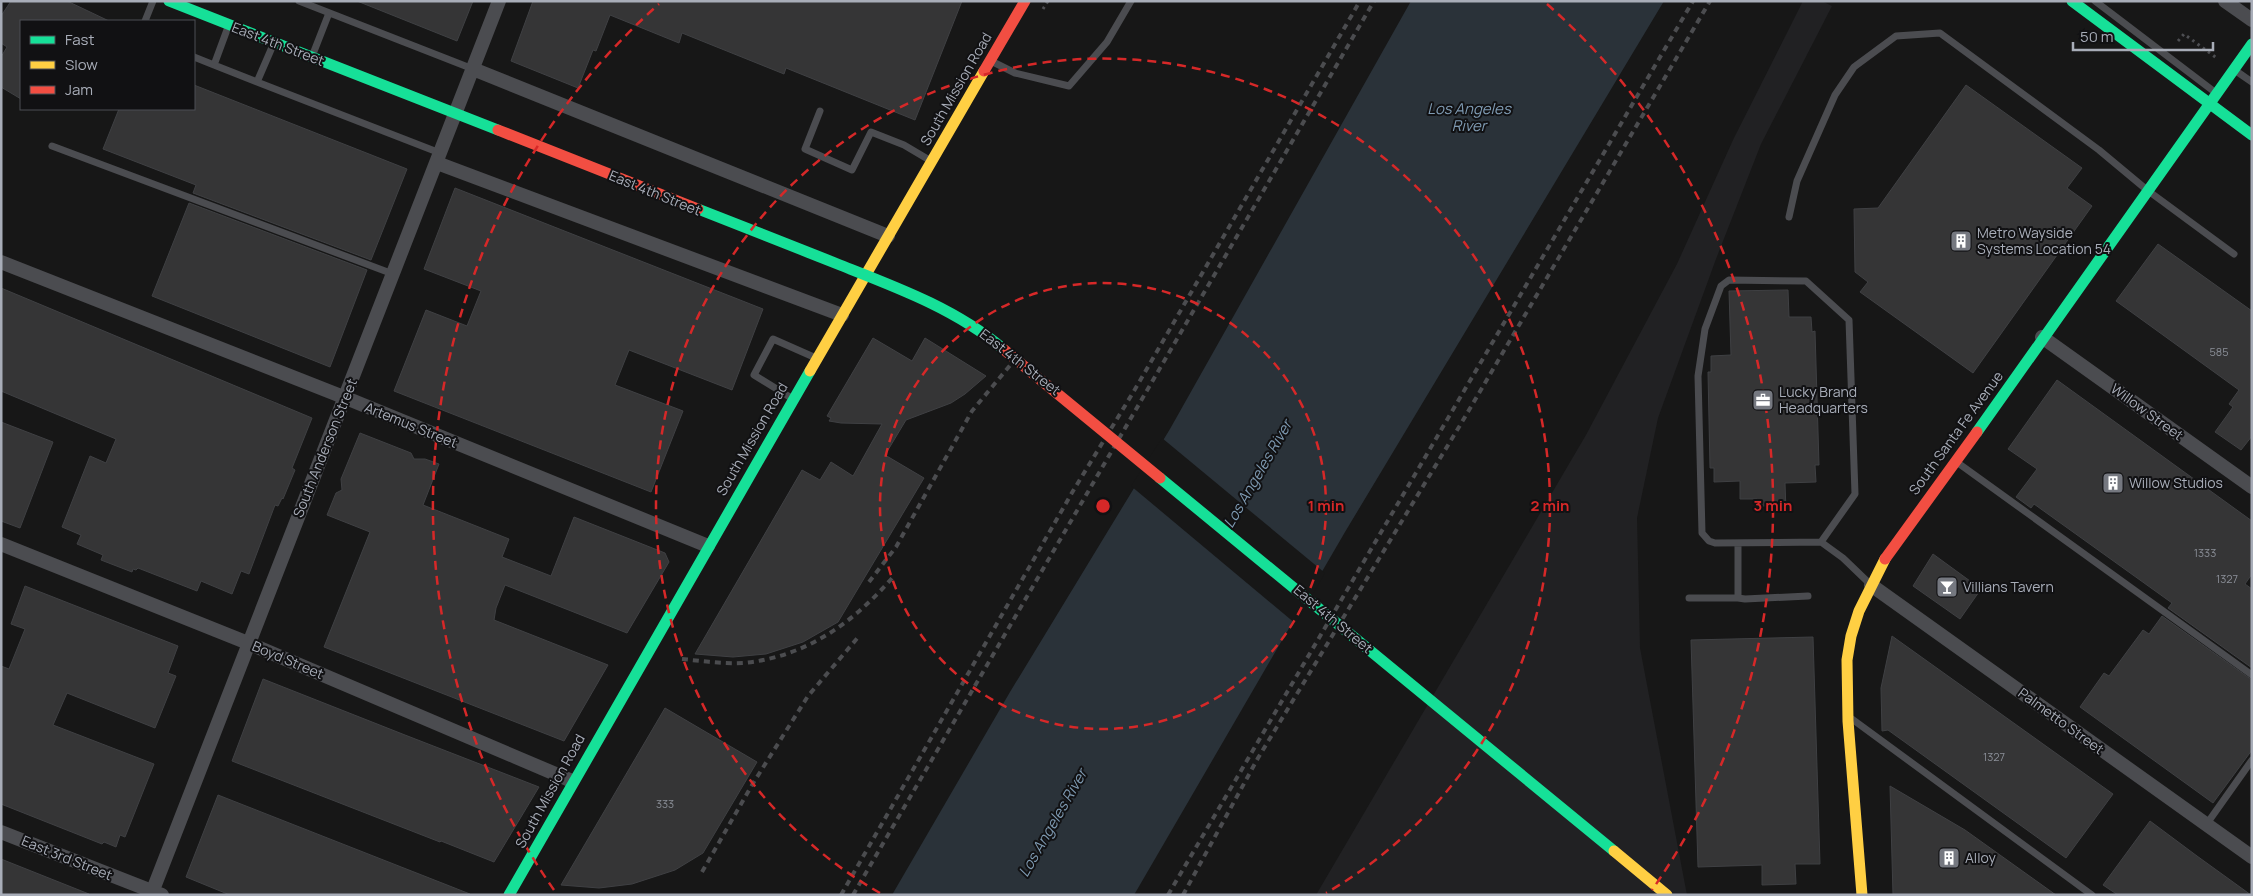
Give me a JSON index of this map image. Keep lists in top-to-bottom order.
{
  "streets": {
    "street": [
      "East 4th Street",
      "South Mission Road",
      "Willow Street",
      "Artemus Street",
      "South Santa Fe Avenue",
      "South Anderson Street",
      "Boyd Street",
      "Palmetto Street",
      "East 3rd Street"
    ]
  },
  "crossings": [
    ["East 4th Street", "South Anderson Street"],
    ["South Mission Road", "Artemus Street"],
    ["South Mission Road", "Boyd Street"],
    ["Willow Street", "South Santa Fe Avenue"],
    ["Artemus Street", "South Anderson Street"],
    ["South Santa Fe Avenue", "Palmetto Street"],
    ["South Anderson Street", "Boyd Street"],
    ["South Anderson Street", "East 3rd Street"]
  ],
  "water": ["Los Angeles River"],
  "places": {
    "building": ["Metro Wayside Systems Location 54", "Willow Studios", "Alloy"],
    "office": ["Lucky Brand Headquarters"],
    "bar": ["Villians Tavern"]
  },
  "house_numbers": [
    "585",
    "1333",
    "1327",
    "1327",
    "333"
  ],
  "legend": ["Fast", "Slow", "Jam"],
  "scale_bar": "50 m",
  "rings": ["1 min", "2 min", "3 min"]
}
